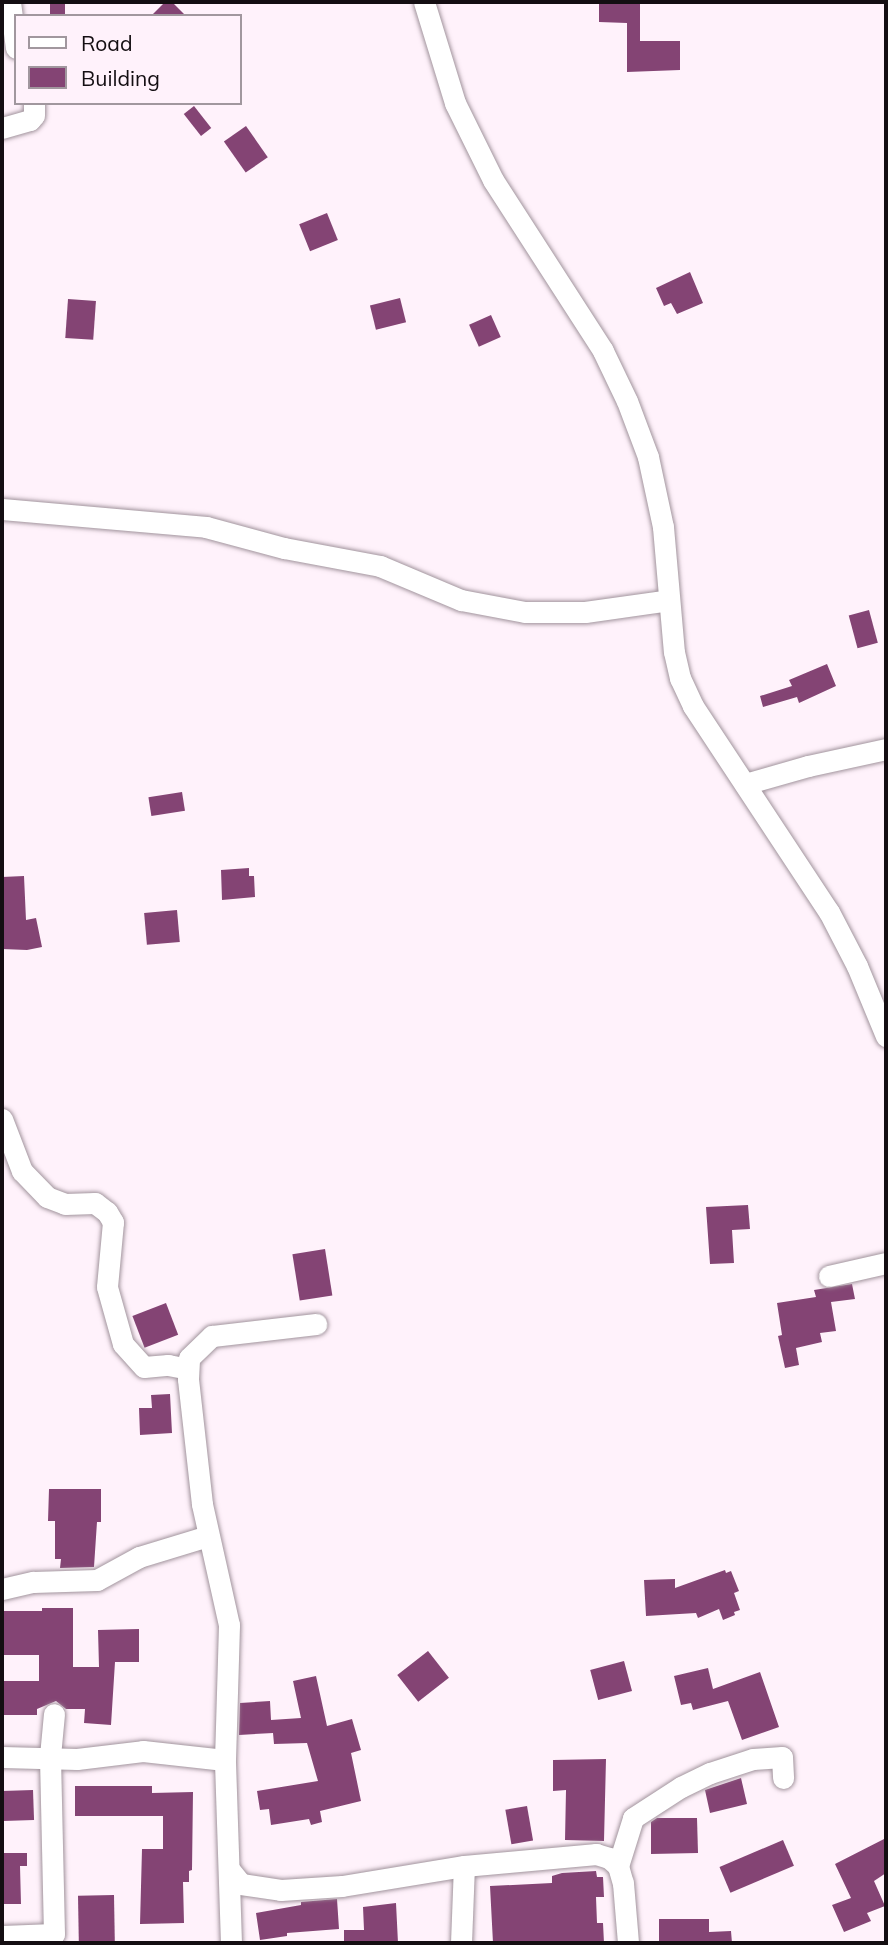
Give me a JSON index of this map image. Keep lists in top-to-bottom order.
{
  "legend": ["Road", "Building"]
}
